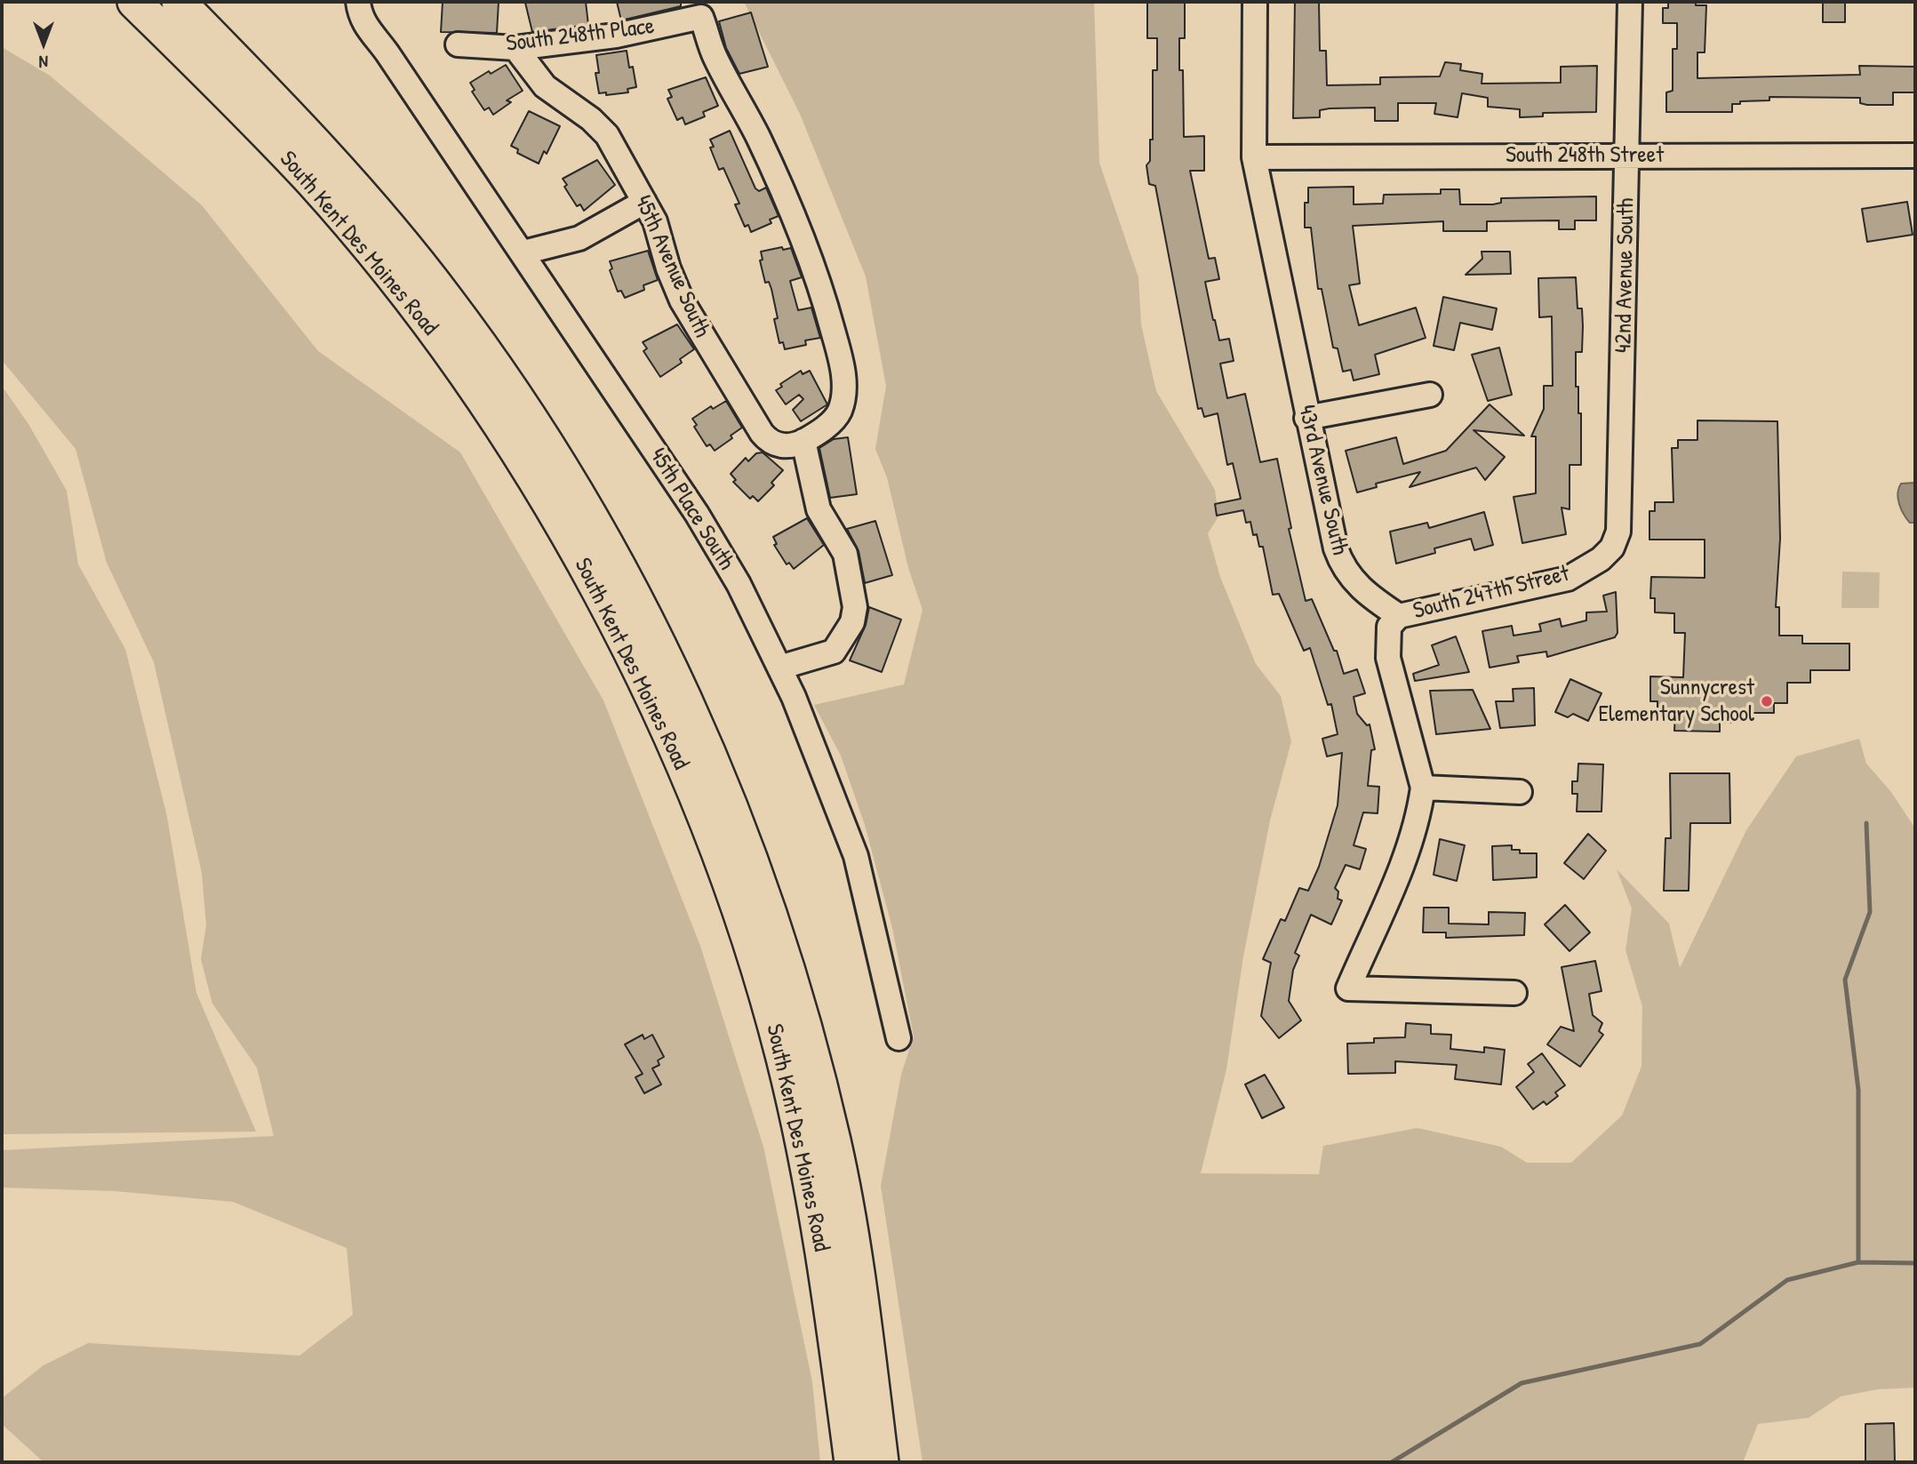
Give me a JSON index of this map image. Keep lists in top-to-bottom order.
{
  "streets": {
    "highway": ["South Kent Des Moines Road"],
    "street": [
      "South 248th Place",
      "South 248th Street",
      "45th Avenue South",
      "42nd Avenue South",
      "43rd Avenue South",
      "45th Place South",
      "South 247th Street"
    ]
  },
  "crossings": [
    ["South 248th Place", "45th Avenue South"],
    ["South 248th Street", "42nd Avenue South"],
    ["South 248th Street", "43rd Avenue South"],
    ["42nd Avenue South", "South 247th Street"],
    ["43rd Avenue South", "South 247th Street"]
  ],
  "places": ["Sunnycrest Elementary School"],
  "north": "bottom"
}
